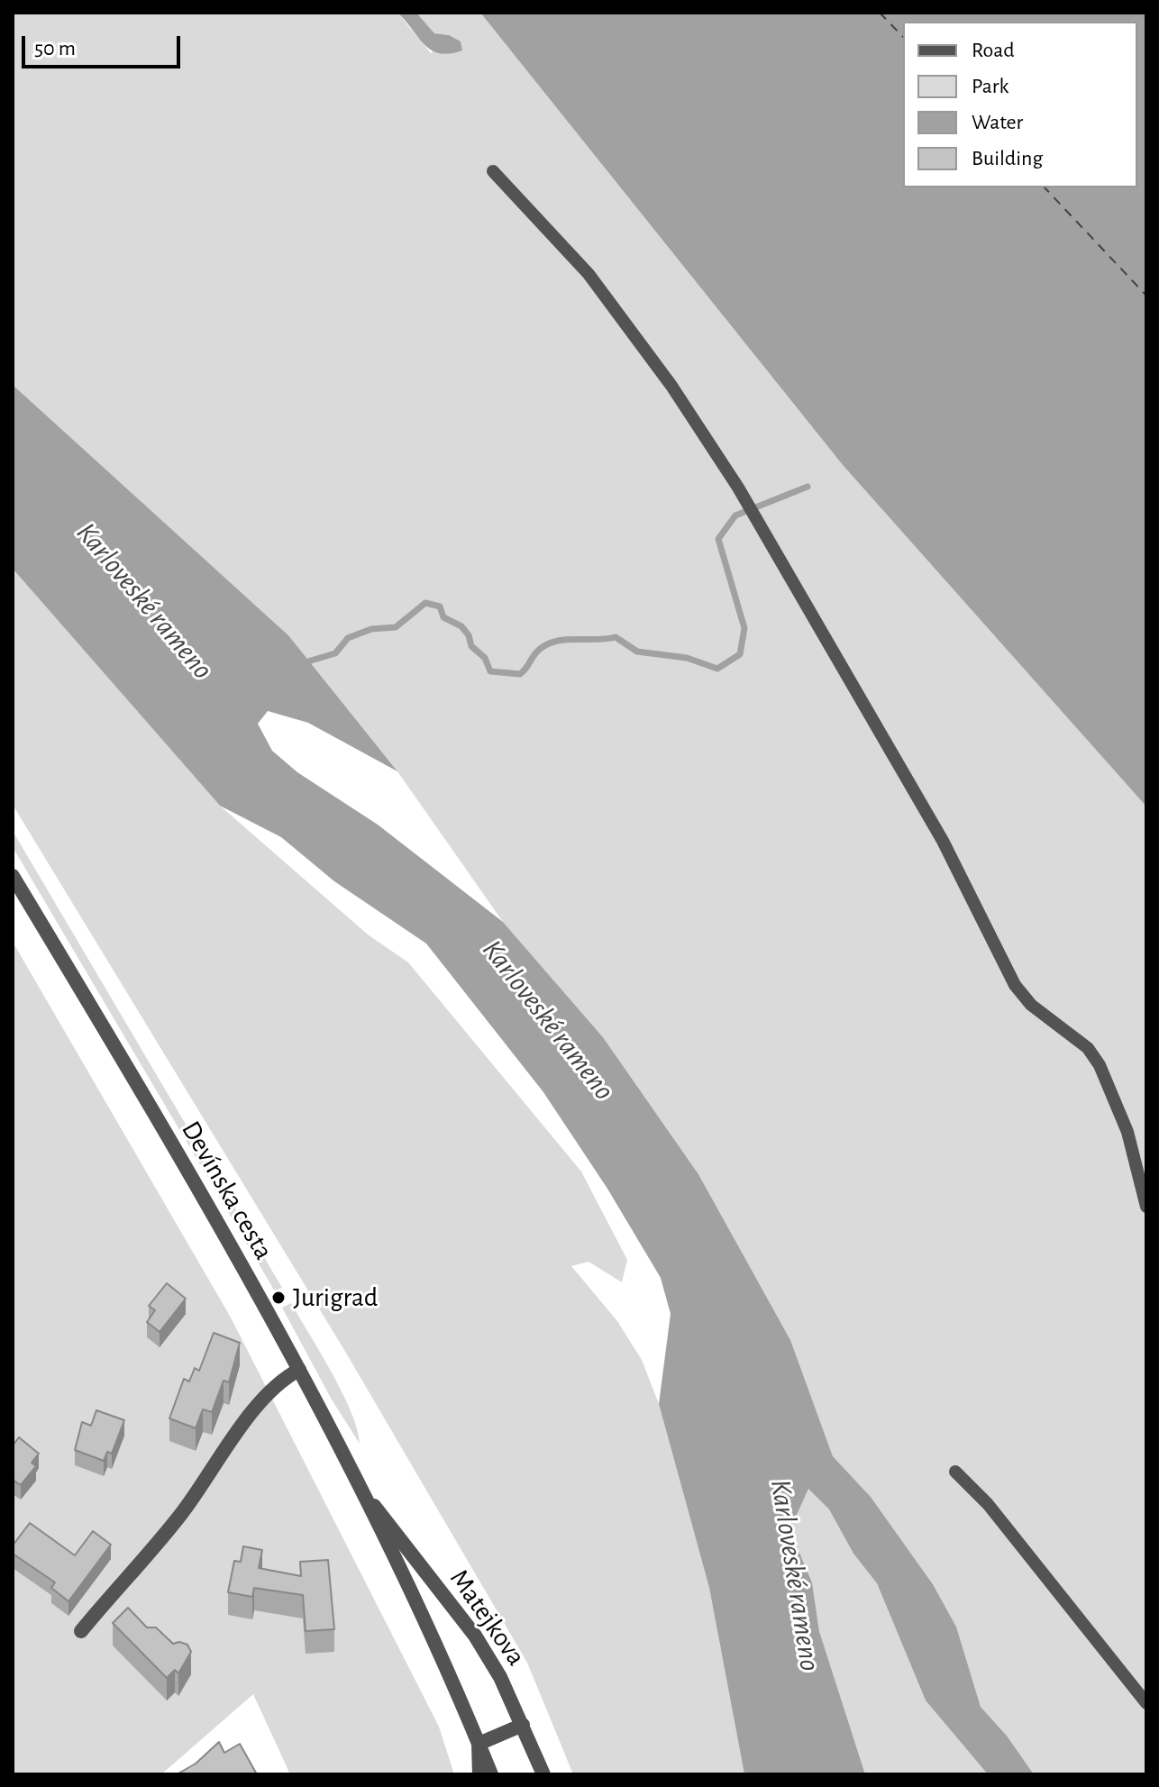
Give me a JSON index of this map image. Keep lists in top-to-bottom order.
{
  "streets": {
    "street": ["Devínska cesta", "Matejkova"]
  },
  "crossings": [
    ["Devínska cesta", "Matejkova"]
  ],
  "water": ["Karloveské rameno"],
  "places": ["Jurigrad"],
  "legend": [
    "Road",
    "Park",
    "Water",
    "Building"
  ],
  "scale_bar": "50 m"
}
